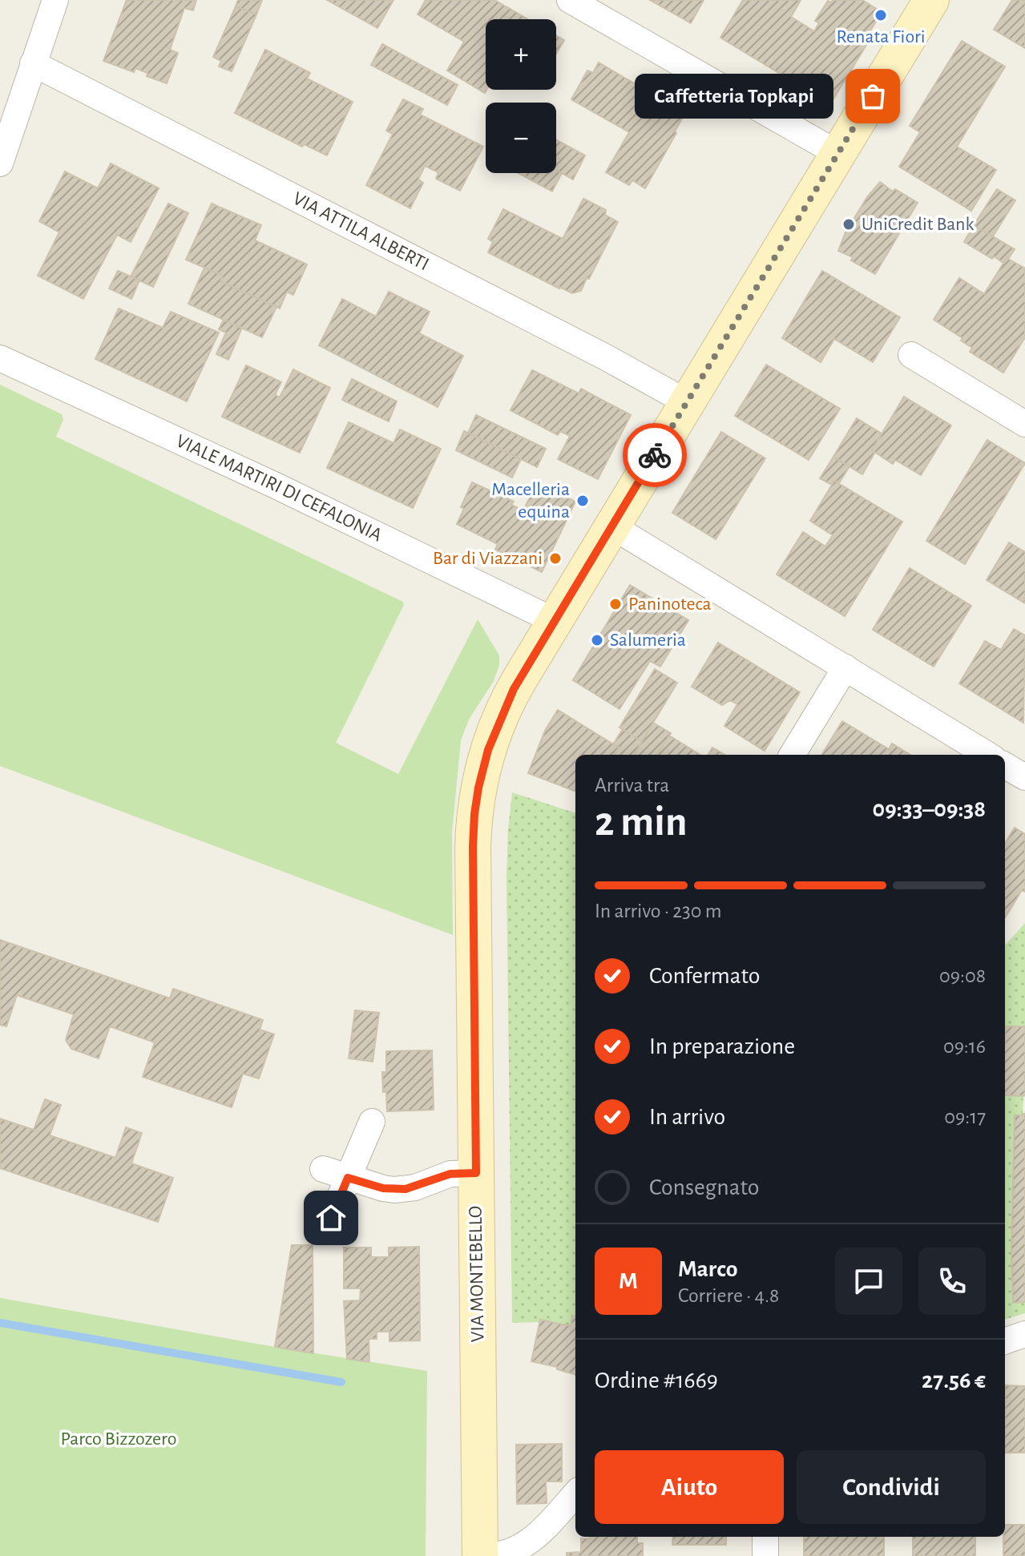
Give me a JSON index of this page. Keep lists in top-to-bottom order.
{
  "streets": {
    "street": ["VIA ATTILA ALBERTI", "VIALE MARTIRI DI CEFALONIA", "VIA MONTEBELLO"]
  },
  "crossings": [
    ["VIA ATTILA ALBERTI", "VIA MONTEBELLO"],
    ["VIALE MARTIRI DI CEFALONIA", "VIA MONTEBELLO"]
  ],
  "parks": ["Parco Bizzozero"],
  "places": [
    "Renata Fiori",
    "Caffetteria Topkapi",
    "UniCredit Bank",
    "Macelleria equina",
    "Bar di Viazzani",
    "Paninoteca",
    "Salumeria"
  ],
  "page": {
    "map_buttons": ["+", "−"],
    "bubble": "Caffetteria Topkapi",
    "heading": ["2 min", "Arriva tra", "09:33–09:38"],
    "panel": [
      "Marco",
      "Corriere · 4.8",
      "Ordine #1669",
      "27.56 €"
    ],
    "bar": "In arrivo · 230 m",
    "list": [
      ["Confermato", "09:08"],
      ["In preparazione", "09:16"],
      ["In arrivo", "09:17"],
      "Consegnato"
    ],
    "round": "M",
    "buttons": ["Aiuto", "Condividi"]
  }
}
